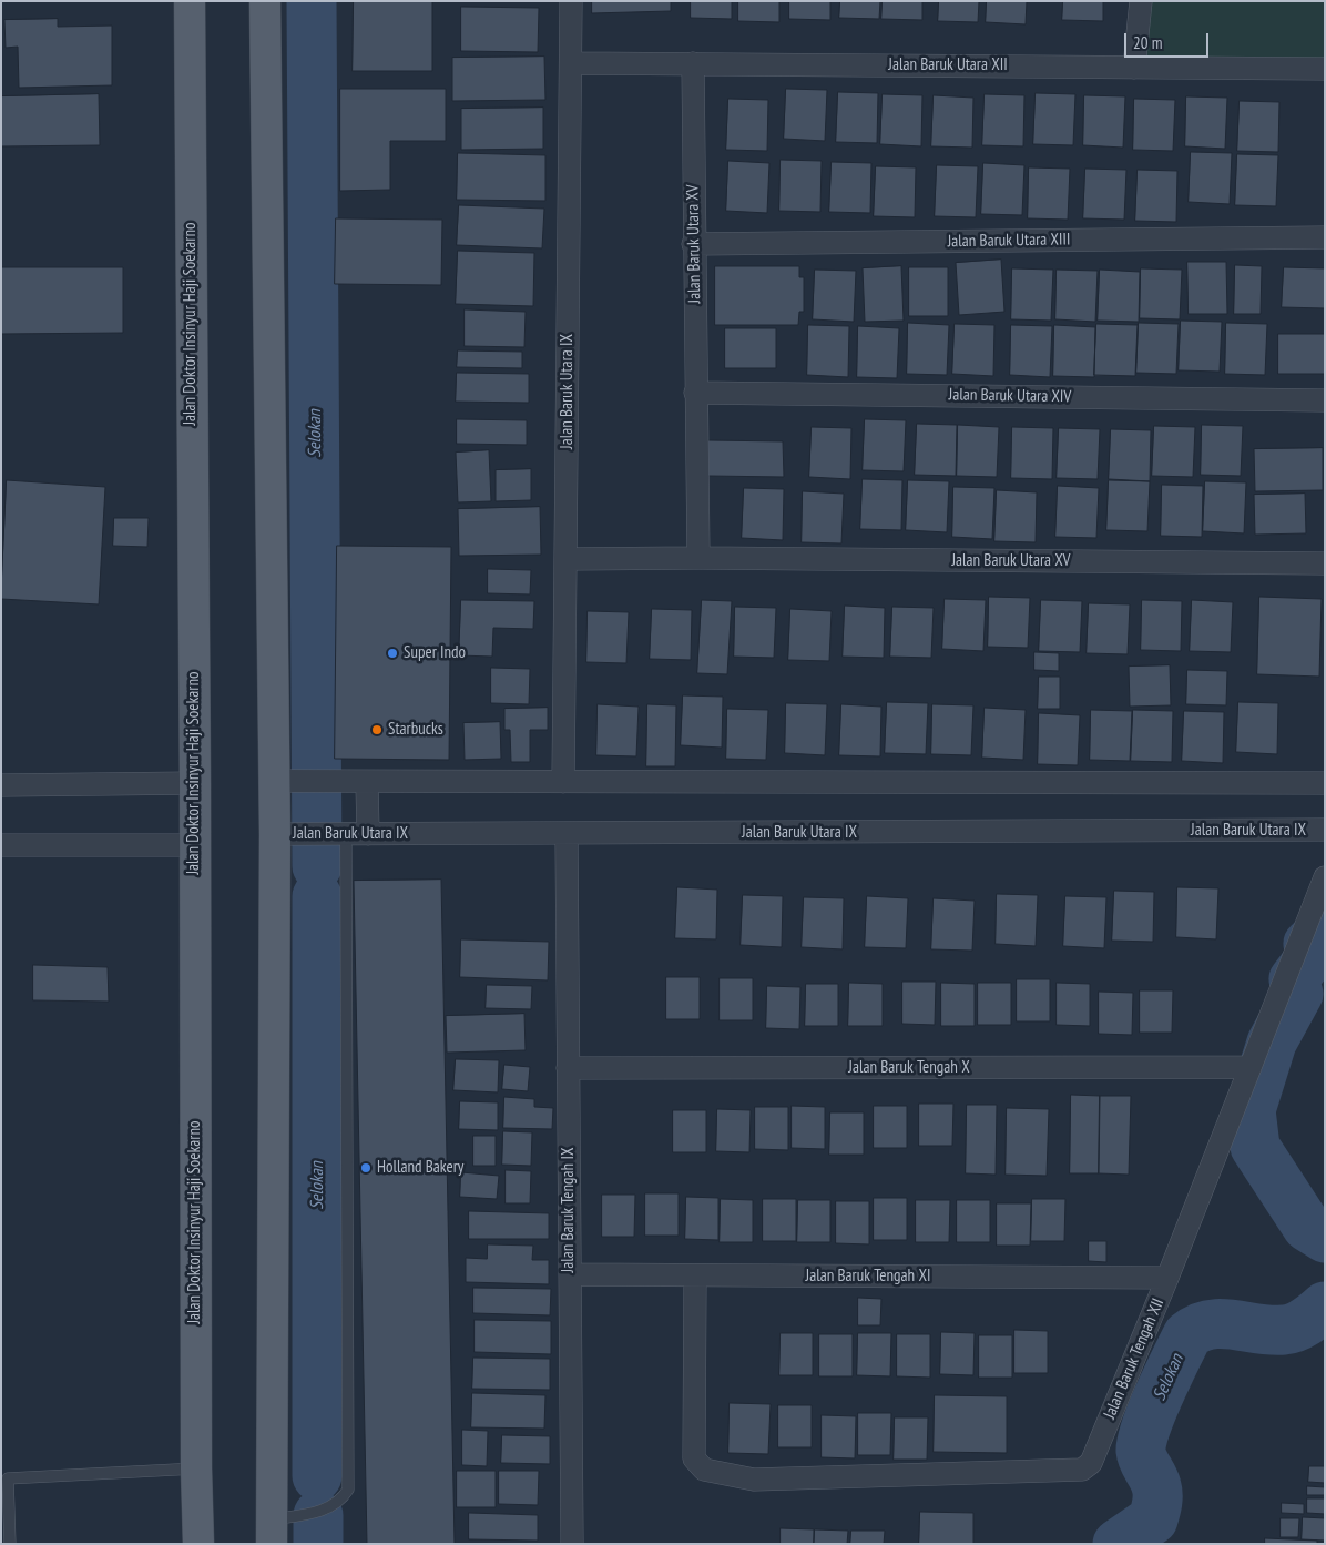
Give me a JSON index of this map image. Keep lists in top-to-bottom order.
{
  "streets": {
    "main road": ["Jalan Doktor Insinyur Haji Soekarno"],
    "street": [
      "Jalan Baruk Utara XII",
      "Jalan Baruk Utara XIII",
      "Jalan Baruk Utara XV",
      "Jalan Baruk Utara IX",
      "Jalan Baruk Utara XIV",
      "Jalan Baruk Tengah X",
      "Jalan Baruk Tengah IX",
      "Jalan Baruk Tengah XI",
      "Jalan Baruk Tengah XII"
    ]
  },
  "crossings": [
    ["Jalan Baruk Utara XII", "Jalan Baruk Utara XV"],
    ["Jalan Baruk Utara XII", "Jalan Baruk Utara IX"],
    ["Jalan Baruk Utara XIII", "Jalan Baruk Utara XV"],
    ["Jalan Baruk Utara XV", "Jalan Baruk Utara IX"],
    ["Jalan Baruk Utara XV", "Jalan Baruk Utara XIV"],
    ["Jalan Baruk Utara IX", "Jalan Baruk Tengah IX"],
    ["Jalan Baruk Tengah X", "Jalan Baruk Tengah IX"],
    ["Jalan Baruk Tengah X", "Jalan Baruk Tengah XII"],
    ["Jalan Baruk Tengah IX", "Jalan Baruk Tengah XI"],
    ["Jalan Baruk Tengah XI", "Jalan Baruk Tengah XII"]
  ],
  "water": ["Selokan"],
  "places": ["Super Indo", "Starbucks", "Holland Bakery"],
  "scale_bar": "20 m"
}
